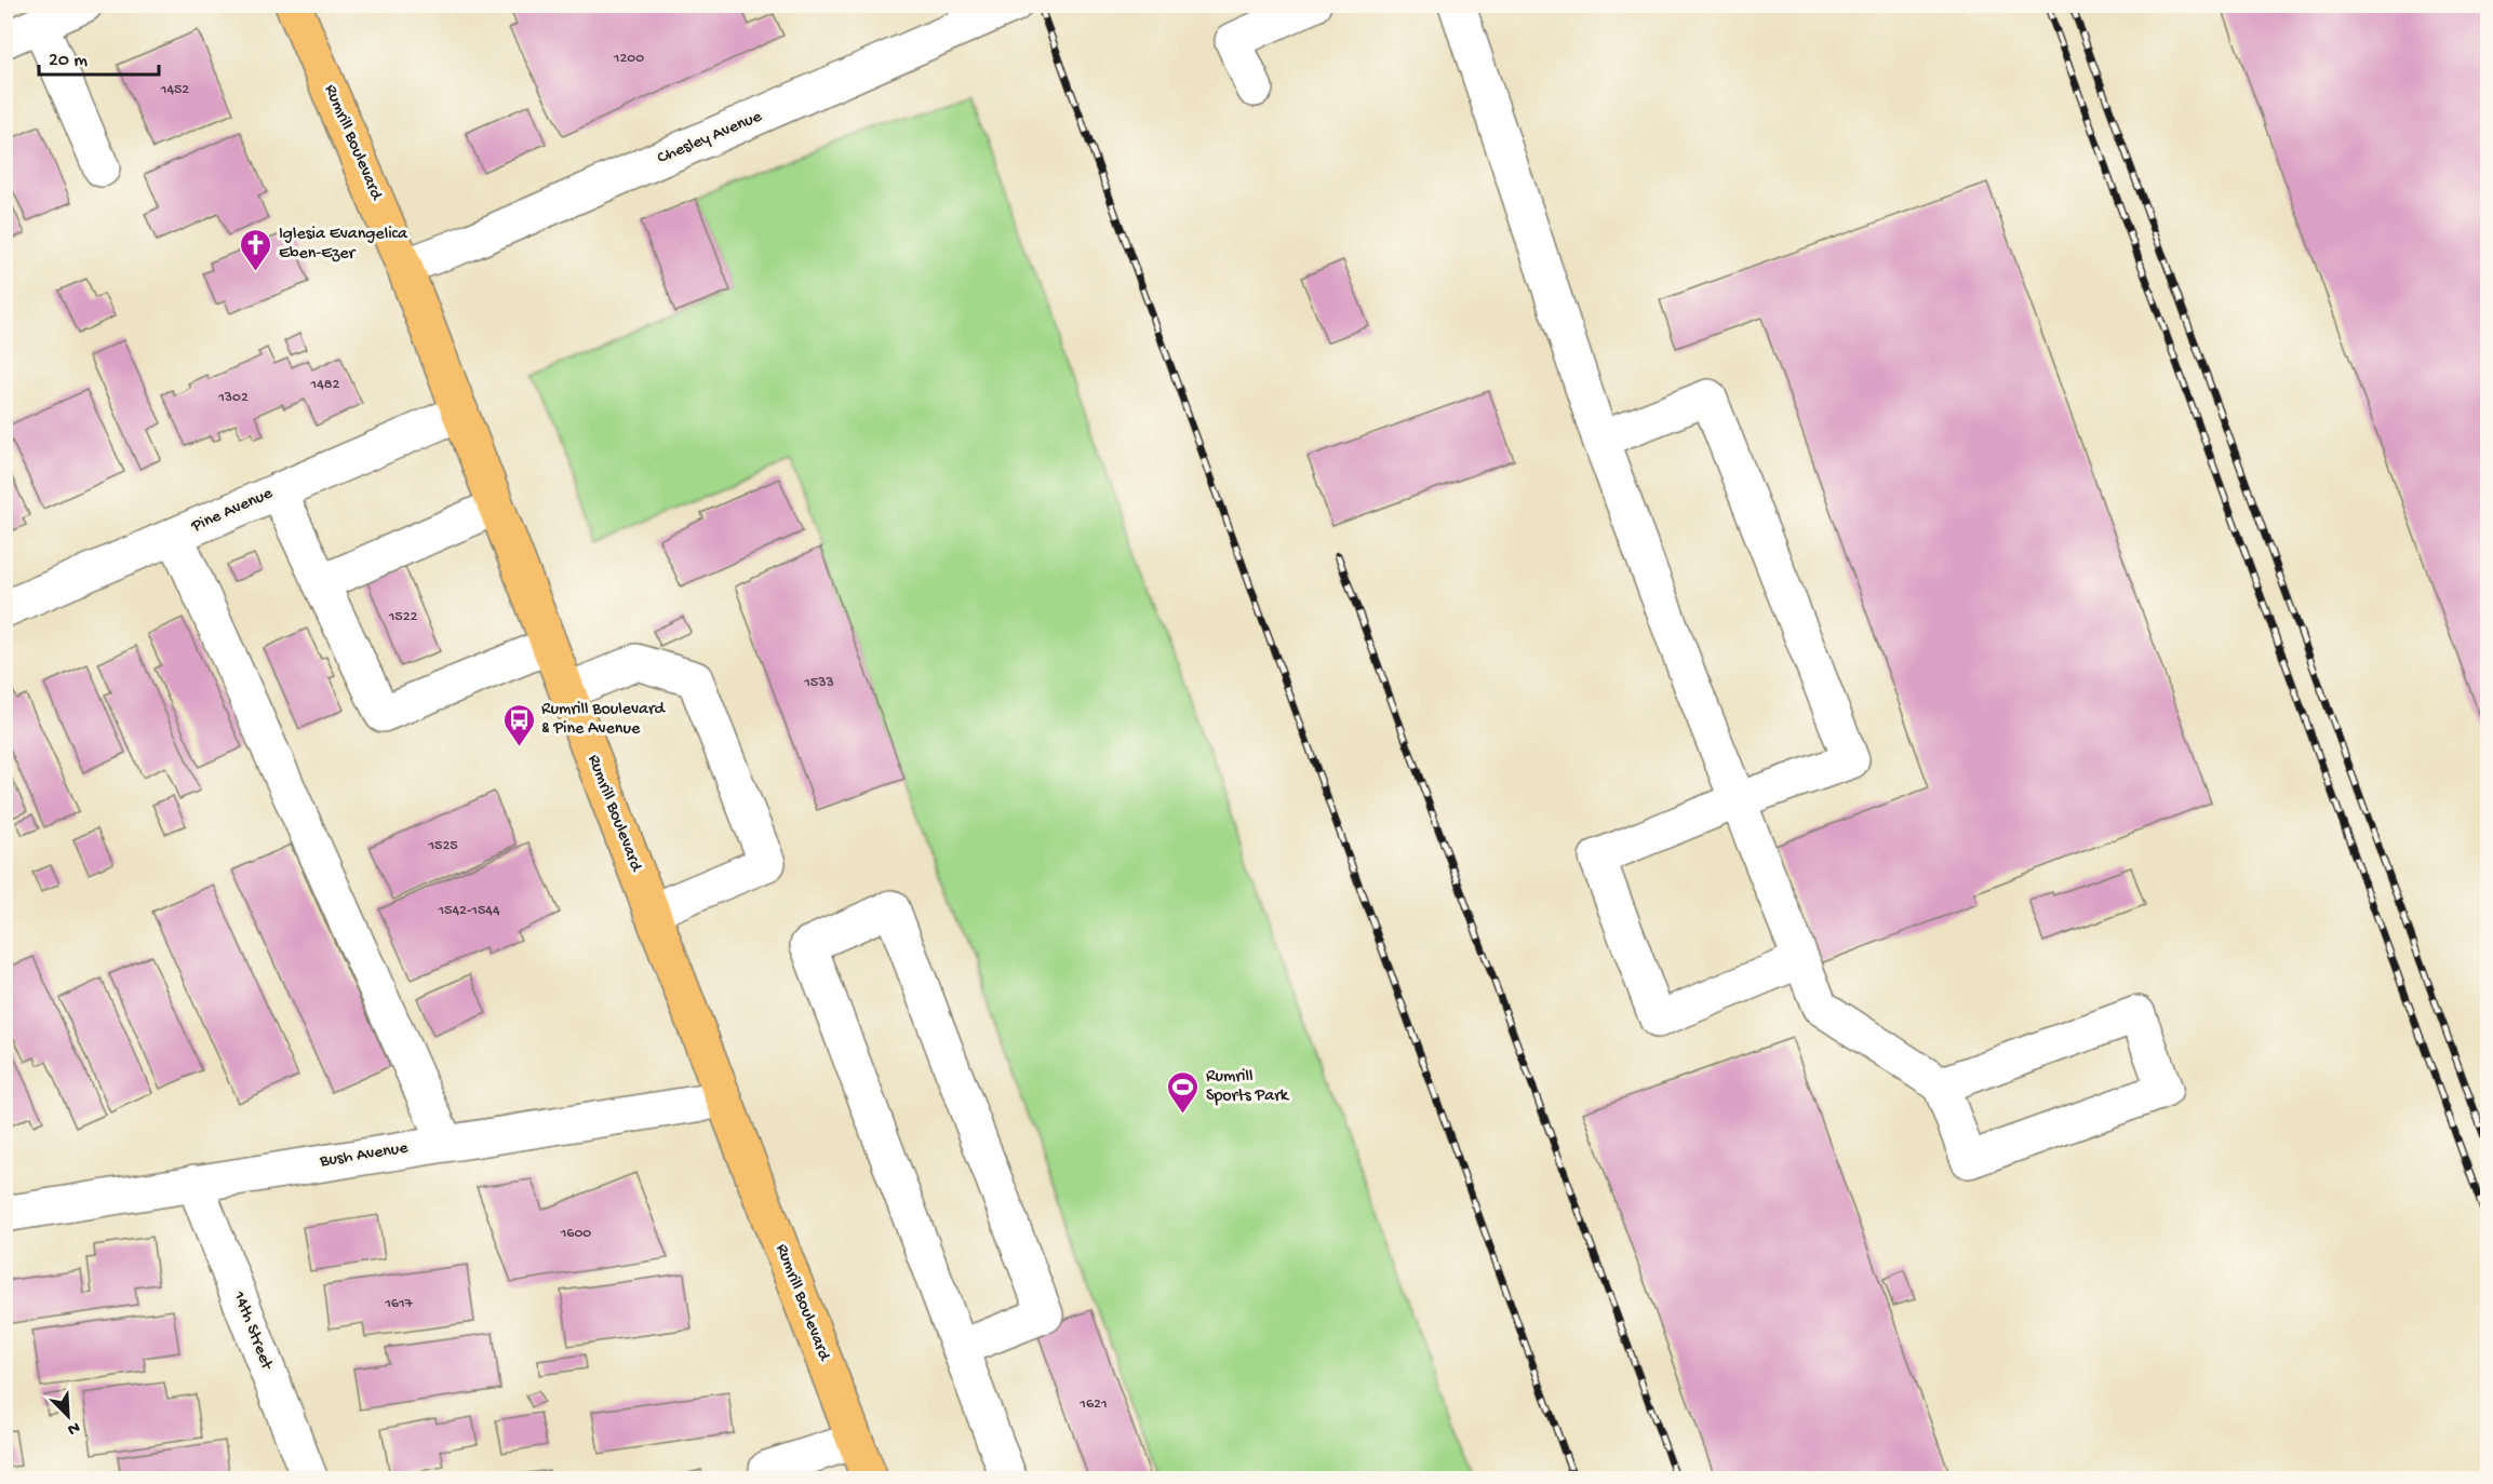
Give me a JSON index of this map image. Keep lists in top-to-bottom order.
{
  "streets": {
    "main road": ["Rumrill Boulevard"],
    "street": [
      "Chesley Avenue",
      "Pine Avenue",
      "Bush Avenue",
      "14th Street"
    ]
  },
  "crossings": [
    ["Chesley Avenue", "Rumrill Boulevard"],
    ["Rumrill Boulevard", "Pine Avenue"],
    ["Rumrill Boulevard", "Bush Avenue"],
    ["Bush Avenue", "14th Street"]
  ],
  "places": {
    "church": ["Iglesia Evangelica Eben-Ezer"],
    "bus stop": ["Rumrill Boulevard & Pine Avenue"],
    "sports": ["Rumrill Sports Park"]
  },
  "house_numbers": [
    "1200",
    "1452",
    "1482",
    "1302",
    "1522",
    "1533",
    "1525",
    "1542-1544",
    "1600",
    "1617",
    "1621"
  ],
  "scale_bar": "20 m",
  "north": "bottom right"
}
